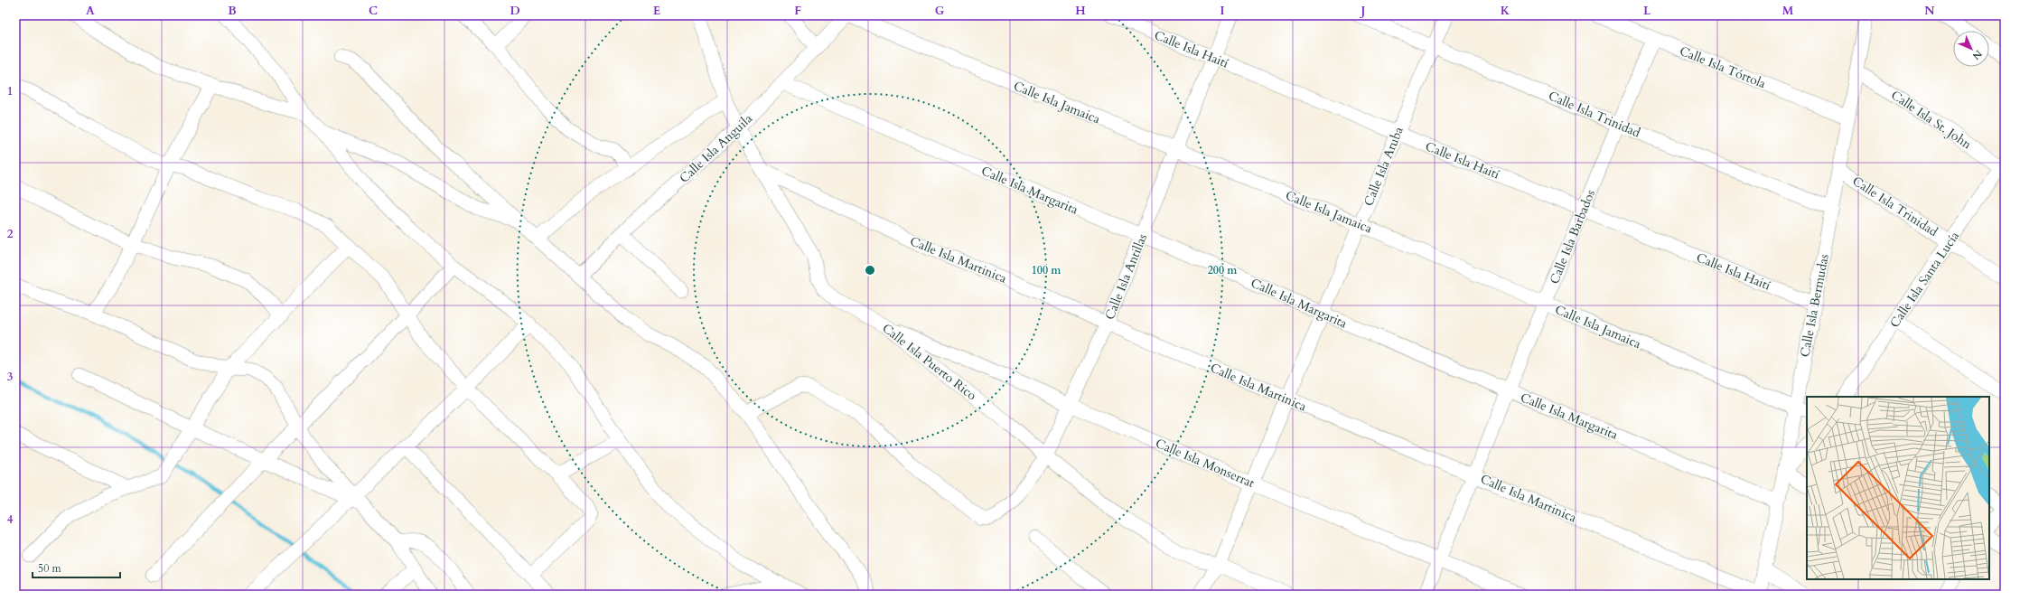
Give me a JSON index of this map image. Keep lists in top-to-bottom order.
{
  "streets": {
    "street": [
      "Calle Isla Haití",
      "Calle Isla Tórtola",
      "Calle Isla Jamaica",
      "Calle Isla Trinidad",
      "Calle Isla St. John",
      "Calle Isla Anguila",
      "Calle Isla Aruba",
      "Calle Isla Margarita",
      "Calle Isla Barbados",
      "Calle Isla Martinica",
      "Calle Isla Antillas",
      "Calle Isla Santa Lucía",
      "Calle Isla Bermudas",
      "Calle Isla Puerto Rico",
      "Calle Isla Monserrat"
    ]
  },
  "crossings": [
    ["Calle Isla Haití", "Calle Isla Aruba"],
    ["Calle Isla Haití", "Calle Isla Barbados"],
    ["Calle Isla Haití", "Calle Isla Antillas"],
    ["Calle Isla Haití", "Calle Isla Bermudas"],
    ["Calle Isla Tórtola", "Calle Isla Barbados"],
    ["Calle Isla Tórtola", "Calle Isla Bermudas"],
    ["Calle Isla Jamaica", "Calle Isla Anguila"],
    ["Calle Isla Jamaica", "Calle Isla Aruba"],
    ["Calle Isla Jamaica", "Calle Isla Barbados"],
    ["Calle Isla Jamaica", "Calle Isla Antillas"],
    ["Calle Isla Jamaica", "Calle Isla Bermudas"],
    ["Calle Isla Trinidad", "Calle Isla Aruba"],
    ["Calle Isla Trinidad", "Calle Isla Barbados"],
    ["Calle Isla Trinidad", "Calle Isla Santa Lucía"],
    ["Calle Isla Trinidad", "Calle Isla Bermudas"],
    ["Calle Isla St. John", "Calle Isla Santa Lucía"],
    ["Calle Isla St. John", "Calle Isla Bermudas"],
    ["Calle Isla Anguila", "Calle Isla Margarita"],
    ["Calle Isla Anguila", "Calle Isla Puerto Rico"],
    ["Calle Isla Aruba", "Calle Isla Margarita"],
    ["Calle Isla Aruba", "Calle Isla Martinica"],
    ["Calle Isla Aruba", "Calle Isla Puerto Rico"],
    ["Calle Isla Aruba", "Calle Isla Monserrat"],
    ["Calle Isla Margarita", "Calle Isla Barbados"],
    ["Calle Isla Margarita", "Calle Isla Antillas"],
    ["Calle Isla Margarita", "Calle Isla Bermudas"],
    ["Calle Isla Barbados", "Calle Isla Martinica"],
    ["Calle Isla Barbados", "Calle Isla Monserrat"],
    ["Calle Isla Martinica", "Calle Isla Antillas"],
    ["Calle Isla Martinica", "Calle Isla Bermudas"],
    ["Calle Isla Martinica", "Calle Isla Puerto Rico"],
    ["Calle Isla Antillas", "Calle Isla Puerto Rico"],
    ["Calle Isla Antillas", "Calle Isla Monserrat"],
    ["Calle Isla Puerto Rico", "Calle Isla Monserrat"]
  ],
  "scale_bar": "50 m",
  "north": "bottom right",
  "grid": {
    "columns": [
      "A",
      "B",
      "C",
      "D",
      "E",
      "F",
      "G",
      "H",
      "I",
      "J",
      "K",
      "L",
      "M",
      "N"
    ],
    "rows": [
      "1",
      "2",
      "3",
      "4"
    ]
  },
  "rings": ["100 m", "200 m"]
}
